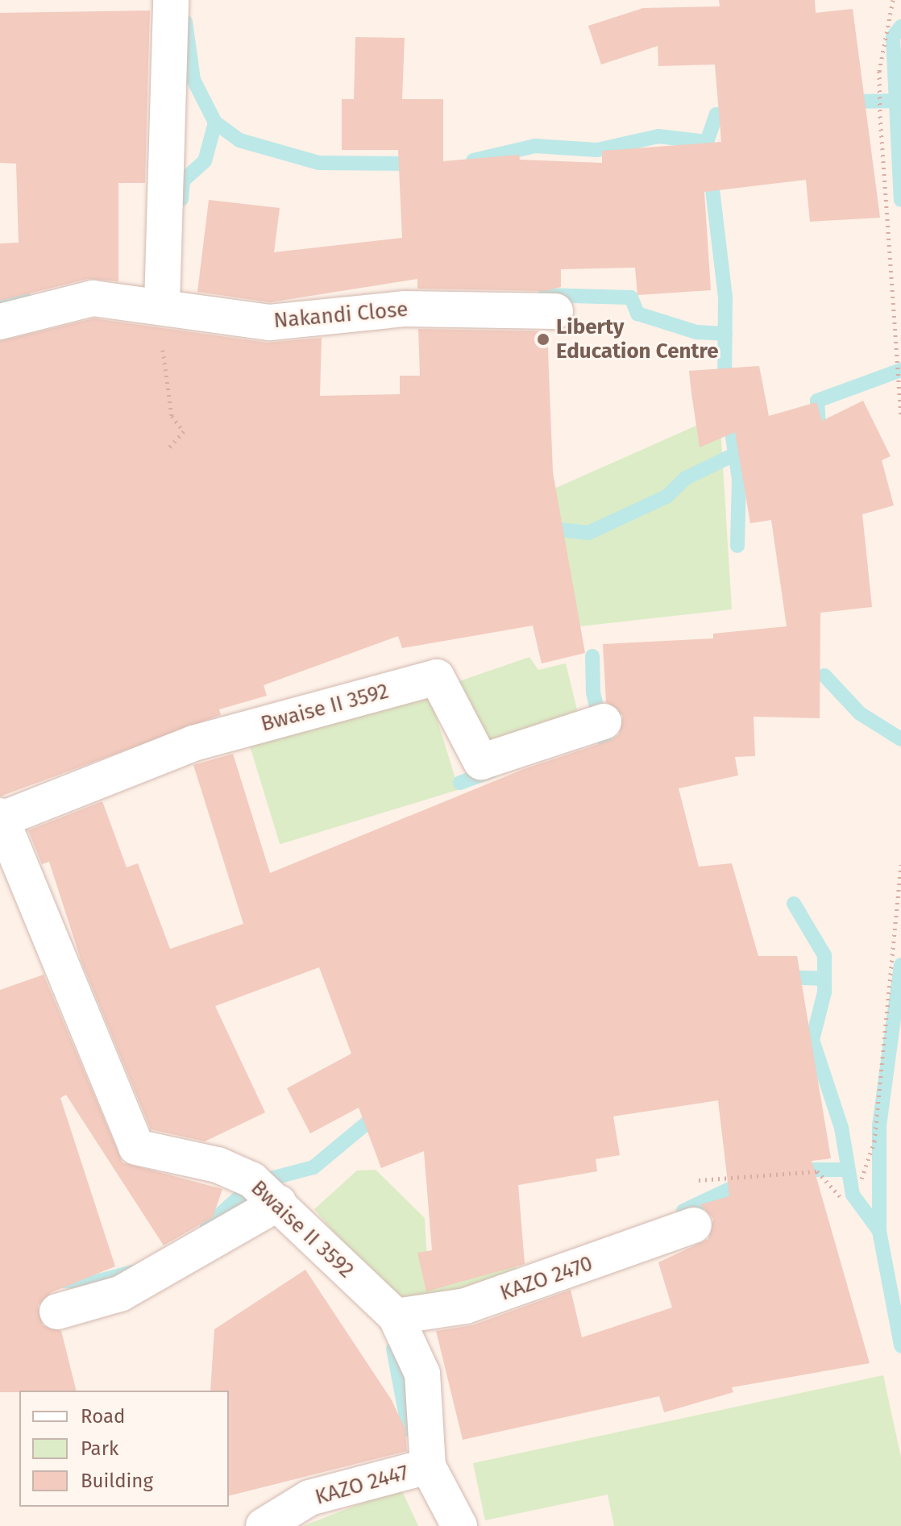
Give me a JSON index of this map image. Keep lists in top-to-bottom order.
{
  "streets": {
    "street": [
      "Nakandi Close",
      "Bwaise II 3592",
      "KAZO 2470",
      "KAZO 2447"
    ]
  },
  "crossings": [
    ["Bwaise II 3592", "KAZO 2470"],
    ["Bwaise II 3592", "KAZO 2447"]
  ],
  "places": ["Liberty Education Centre"],
  "legend": ["Road", "Park", "Building"]
}
